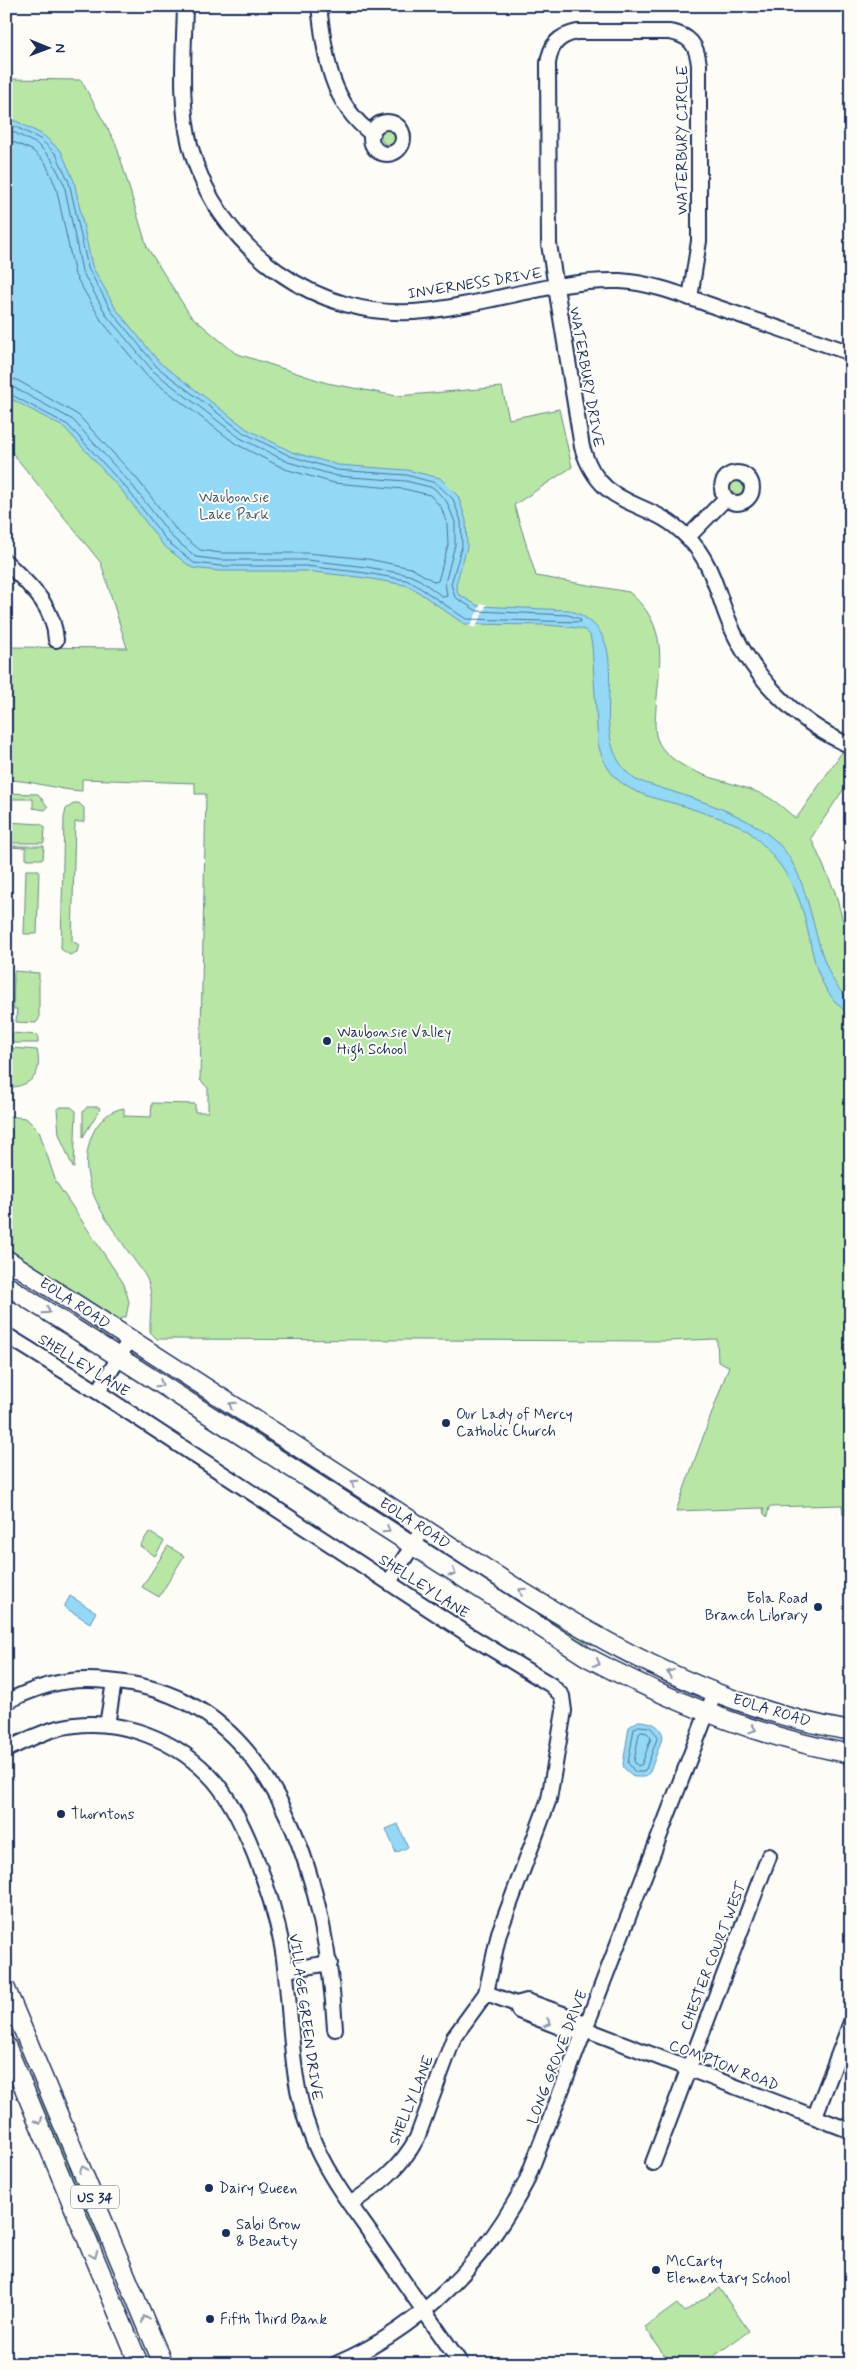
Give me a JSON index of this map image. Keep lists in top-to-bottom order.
{
  "streets": {
    "main road": ["EOLA ROAD", "US 34"],
    "street": [
      "WATERBURY CIRCLE",
      "INVERNESS DRIVE",
      "WATERBURY DRIVE",
      "SHELLEY LANE",
      "CHESTER COURT WEST",
      "VILLAGE GREEN DRIVE",
      "LONG GROVE DRIVE",
      "COMPTON ROAD",
      "SHELLY LANE"
    ]
  },
  "crossings": [
    ["WATERBURY CIRCLE", "INVERNESS DRIVE"],
    ["WATERBURY CIRCLE", "WATERBURY DRIVE"],
    ["INVERNESS DRIVE", "WATERBURY DRIVE"],
    ["EOLA ROAD", "LONG GROVE DRIVE"],
    ["SHELLEY LANE", "COMPTON ROAD"],
    ["SHELLEY LANE", "SHELLY LANE"],
    ["CHESTER COURT WEST", "COMPTON ROAD"],
    ["VILLAGE GREEN DRIVE", "LONG GROVE DRIVE"],
    ["VILLAGE GREEN DRIVE", "SHELLY LANE"],
    ["LONG GROVE DRIVE", "COMPTON ROAD"],
    ["COMPTON ROAD", "SHELLY LANE"]
  ],
  "parks": ["Waubonsie Lake Park"],
  "places": [
    "Waubonsie Valley High School",
    "Our Lady of Mercy Catholic Church",
    "Eola Road Branch Library",
    "Thorntons",
    "Dairy Queen",
    "Sabi Brow & Beauty",
    "McCarty Elementary School",
    "Fifth Third Bank"
  ],
  "north": "right"
}
